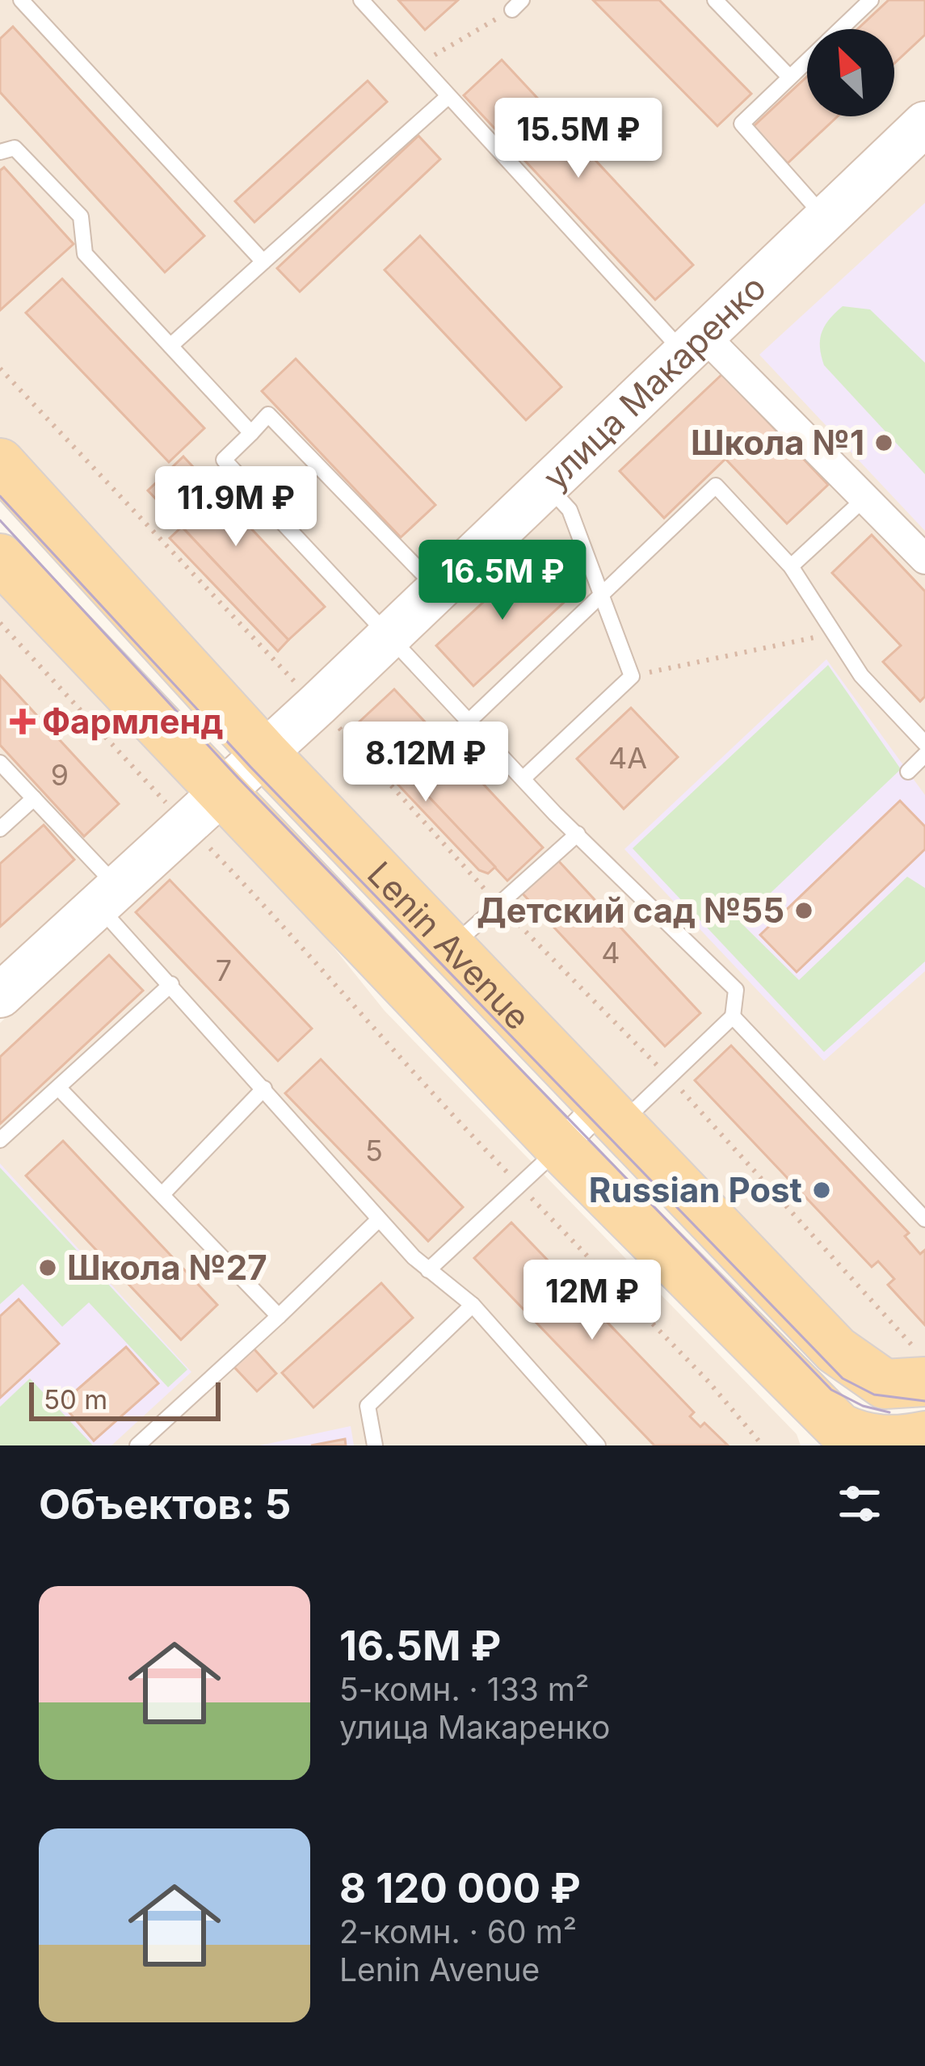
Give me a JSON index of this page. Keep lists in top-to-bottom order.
{
  "streets": {
    "main road": ["Lenin Avenue"],
    "street": ["улица Макаренко"]
  },
  "crossings": [
    ["улица Макаренко", "Lenin Avenue"]
  ],
  "places": {
    "other": [
      "Школа №1",
      "Детский сад №55",
      "Russian Post",
      "Школа №27"
    ],
    "health": ["Фармленд"]
  },
  "house_numbers": [
    "4А",
    "9",
    "4",
    "7",
    "5"
  ],
  "scale_bar": "50 m",
  "north": "top left",
  "page": {
    "price": [
      "15.5M ₽",
      "11.9M ₽",
      "16.5M ₽",
      "8.12M ₽",
      "12M ₽"
    ],
    "scale": "50 m",
    "heading": "Объектов: 5",
    "list": [
      {
        "name": "16.5M ₽",
        "note": "5-комн. · 133 m² · улица Макаренко"
      },
      {
        "name": "8 120 000 ₽",
        "note": "2-комн. · 60 m² · Lenin Avenue"
      }
    ]
  }
}
